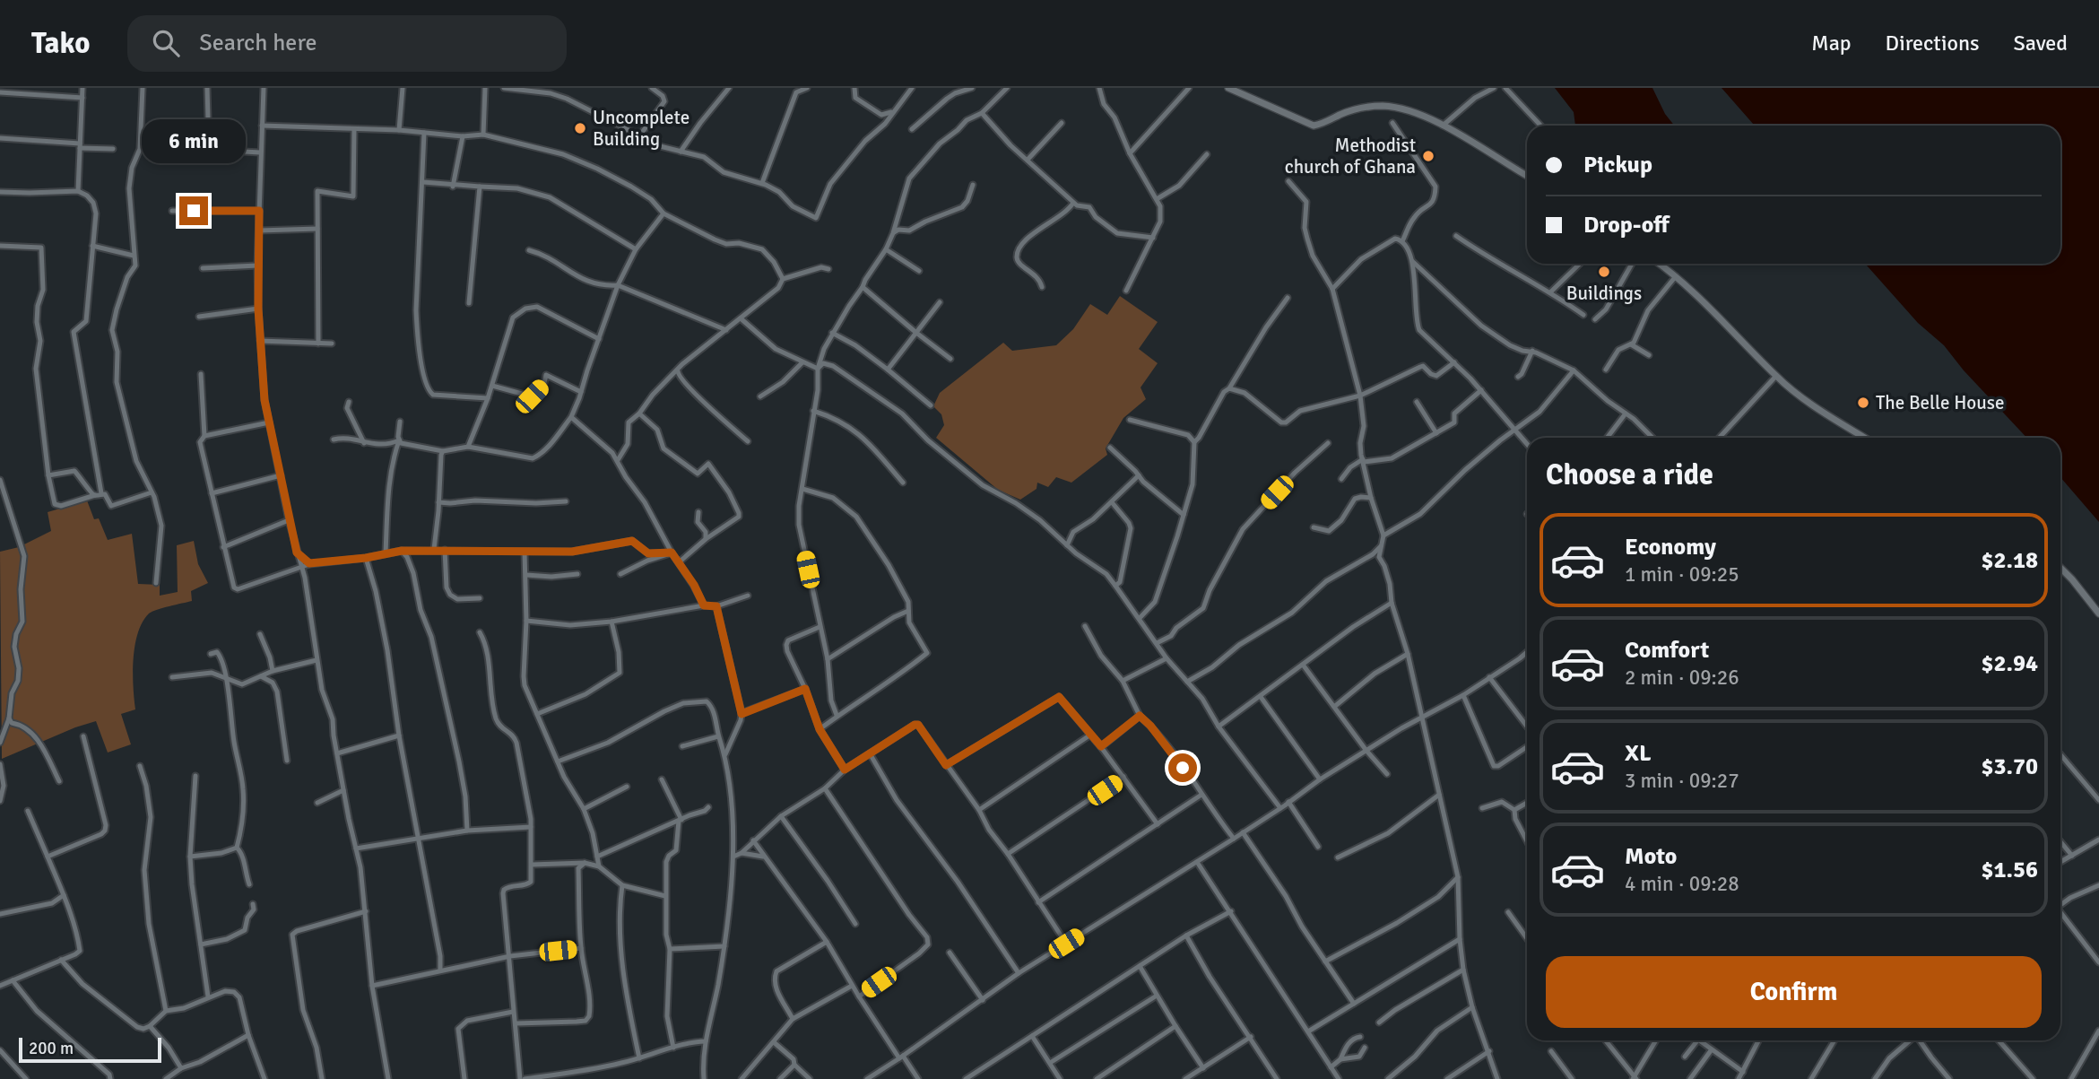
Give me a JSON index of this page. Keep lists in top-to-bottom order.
{
  "places": [
    "Uncomplete Building",
    "Methodist church of Ghana",
    "Buildings",
    "The Belle House"
  ],
  "scale_bar": "200 m",
  "page": {
    "header": "Tako",
    "search": "Search here",
    "nav": ["Map", "Directions", "Saved"],
    "bubble": "6 min",
    "banner": ["Pickup", "Drop-off"],
    "heading": "Choose a ride",
    "list": [
      {
        "name": "Economy",
        "note": "1 min · 09:25",
        "value": "$2.18"
      },
      {
        "name": "Comfort",
        "note": "2 min · 09:26",
        "value": "$2.94"
      },
      {
        "name": "XL",
        "note": "3 min · 09:27",
        "value": "$3.70"
      },
      {
        "name": "Moto",
        "note": "4 min · 09:28",
        "value": "$1.56"
      }
    ],
    "buttons": "Confirm",
    "scale": "200 m"
  }
}
